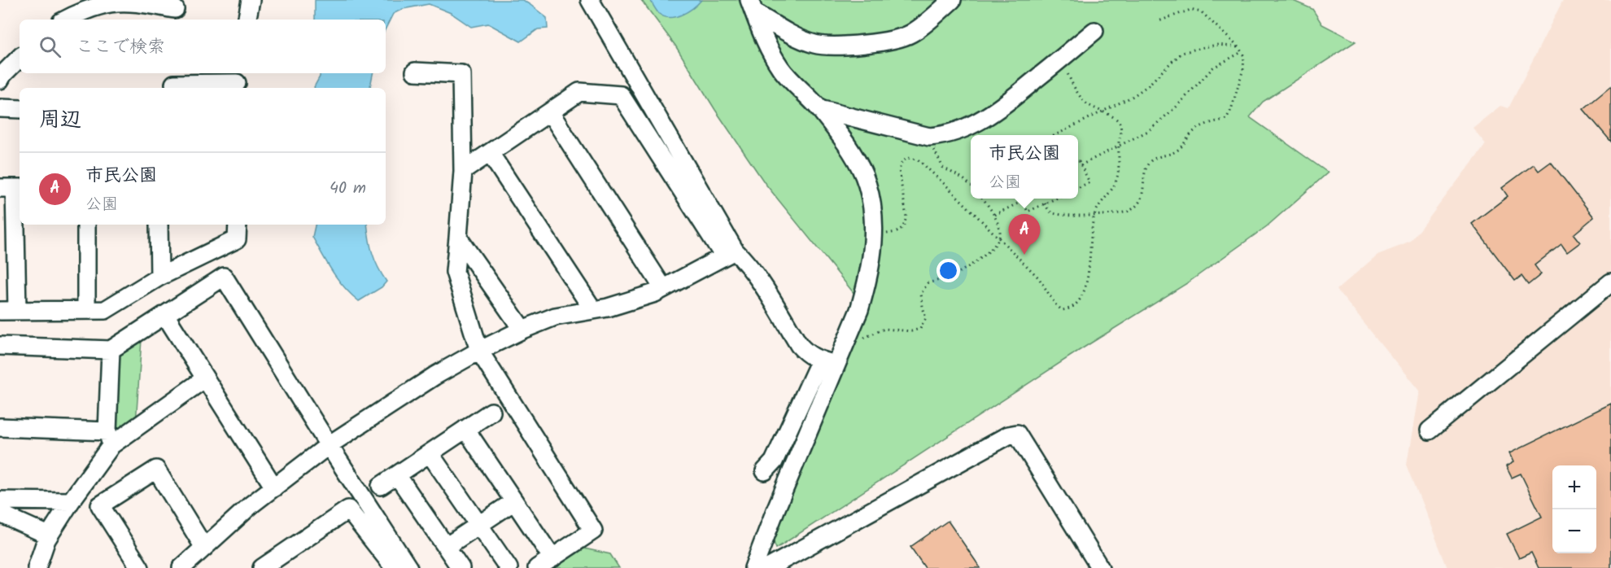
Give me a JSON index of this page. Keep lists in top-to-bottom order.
{
  "page": {
    "search": "ここで検索",
    "heading": "周辺",
    "popup": ["市民公園", "公園"],
    "list": [
      {
        "mark": "A",
        "name": "市民公園",
        "note": "公園",
        "value": "40 m"
      }
    ],
    "pins": "A",
    "map_buttons": ["+", "−"]
  }
}
